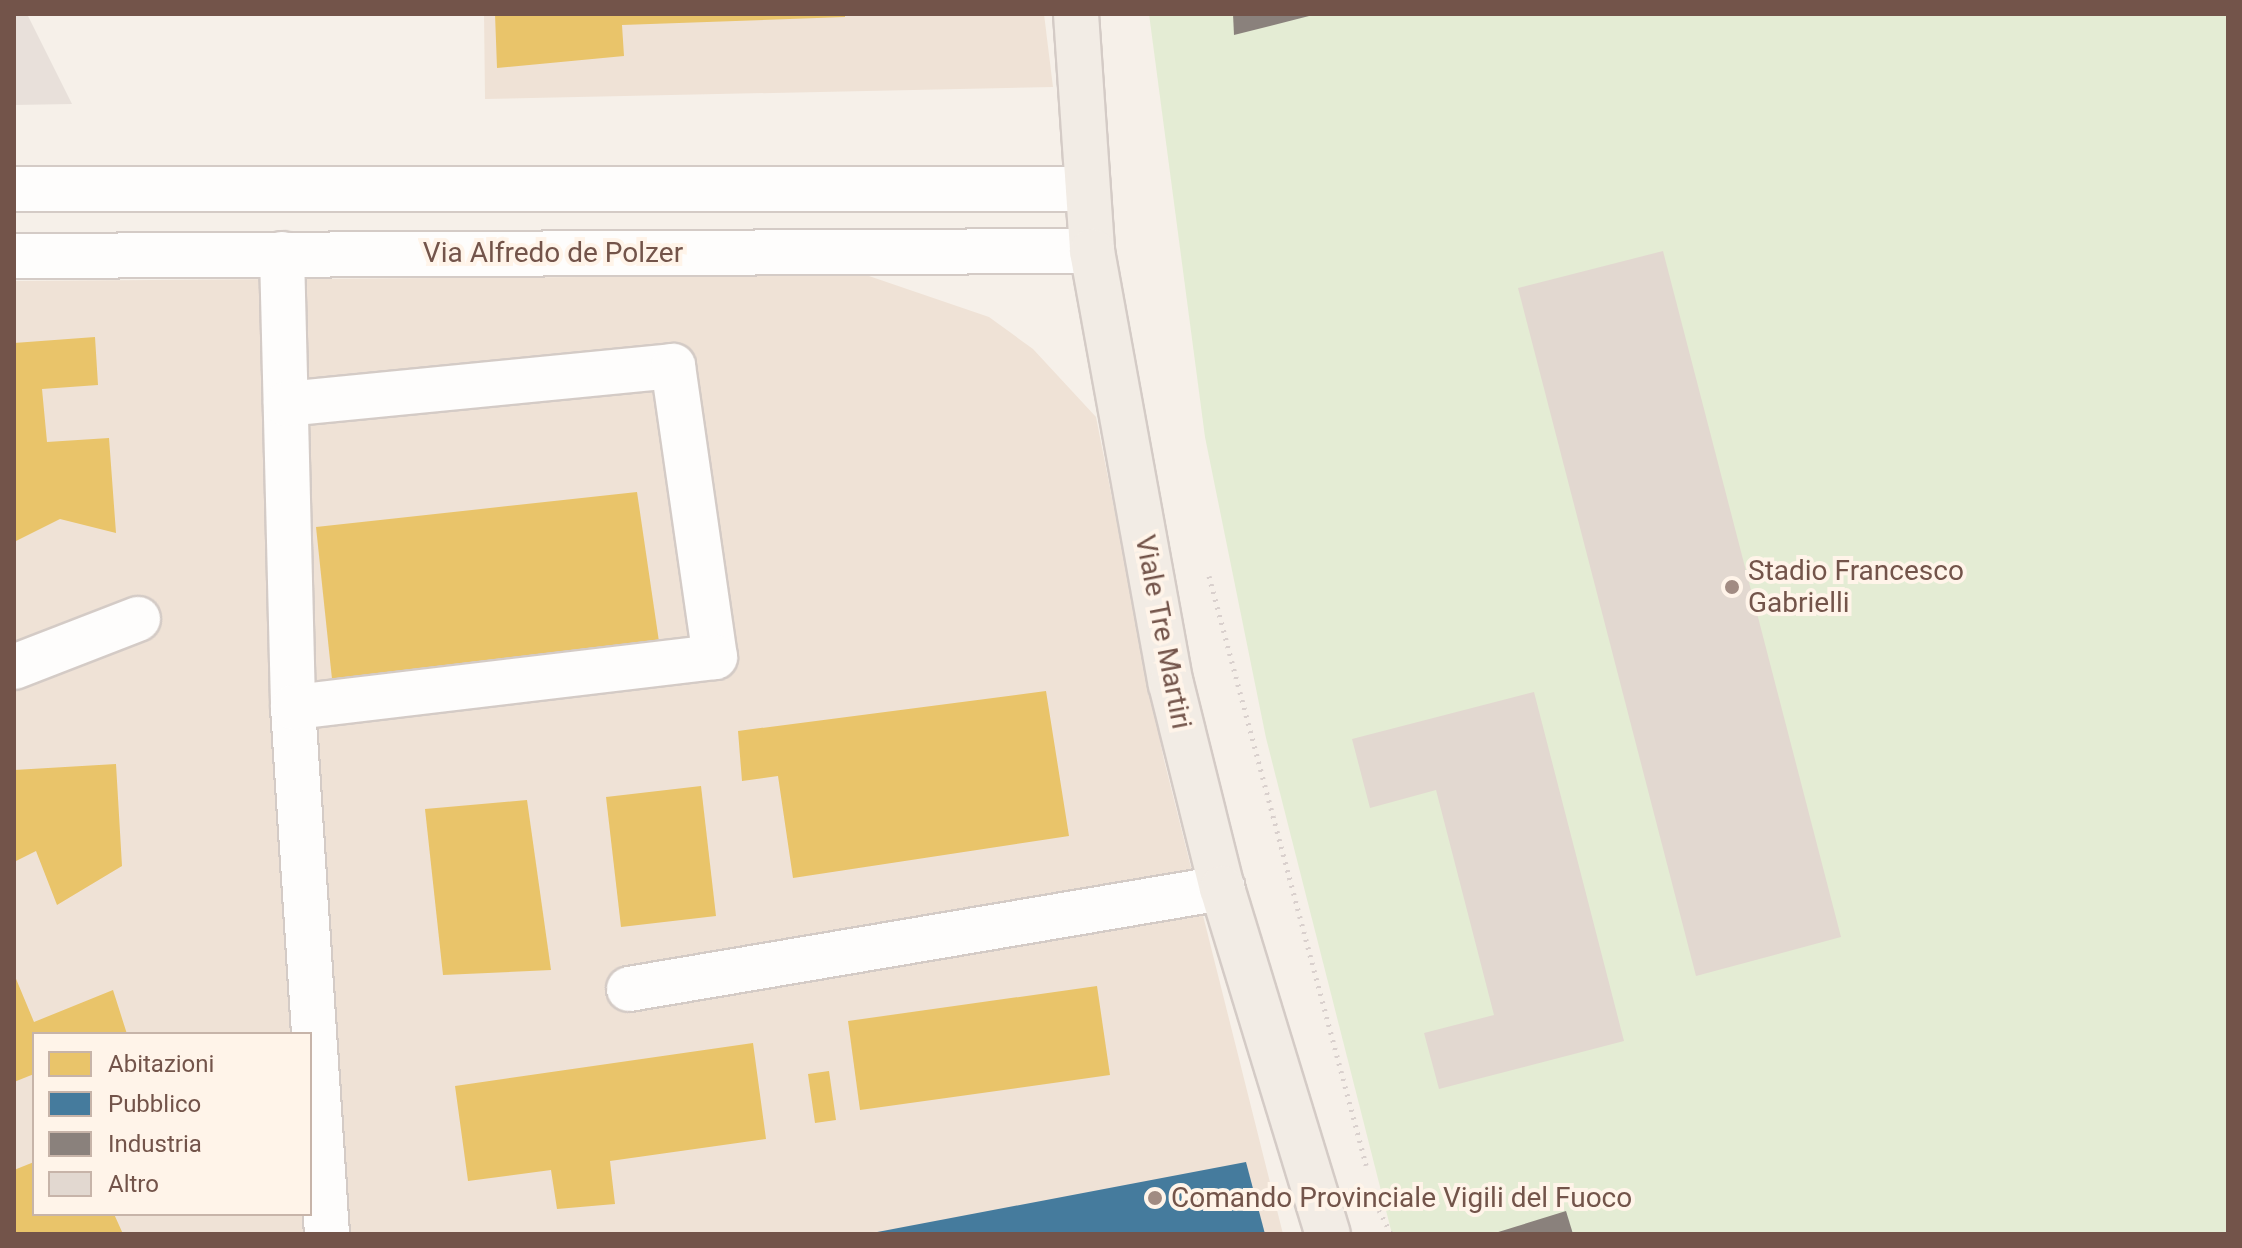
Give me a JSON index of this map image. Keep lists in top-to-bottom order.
{
  "streets": {
    "main road": ["Viale Tre Martiri"],
    "street": ["Via Alfredo de Polzer"]
  },
  "crossings": [
    ["Via Alfredo de Polzer", "Viale Tre Martiri"]
  ],
  "places": ["Stadio Francesco Gabrielli", "Comando Provinciale Vigili del Fuoco"],
  "legend": [
    "Abitazioni",
    "Pubblico",
    "Industria",
    "Altro"
  ]
}
